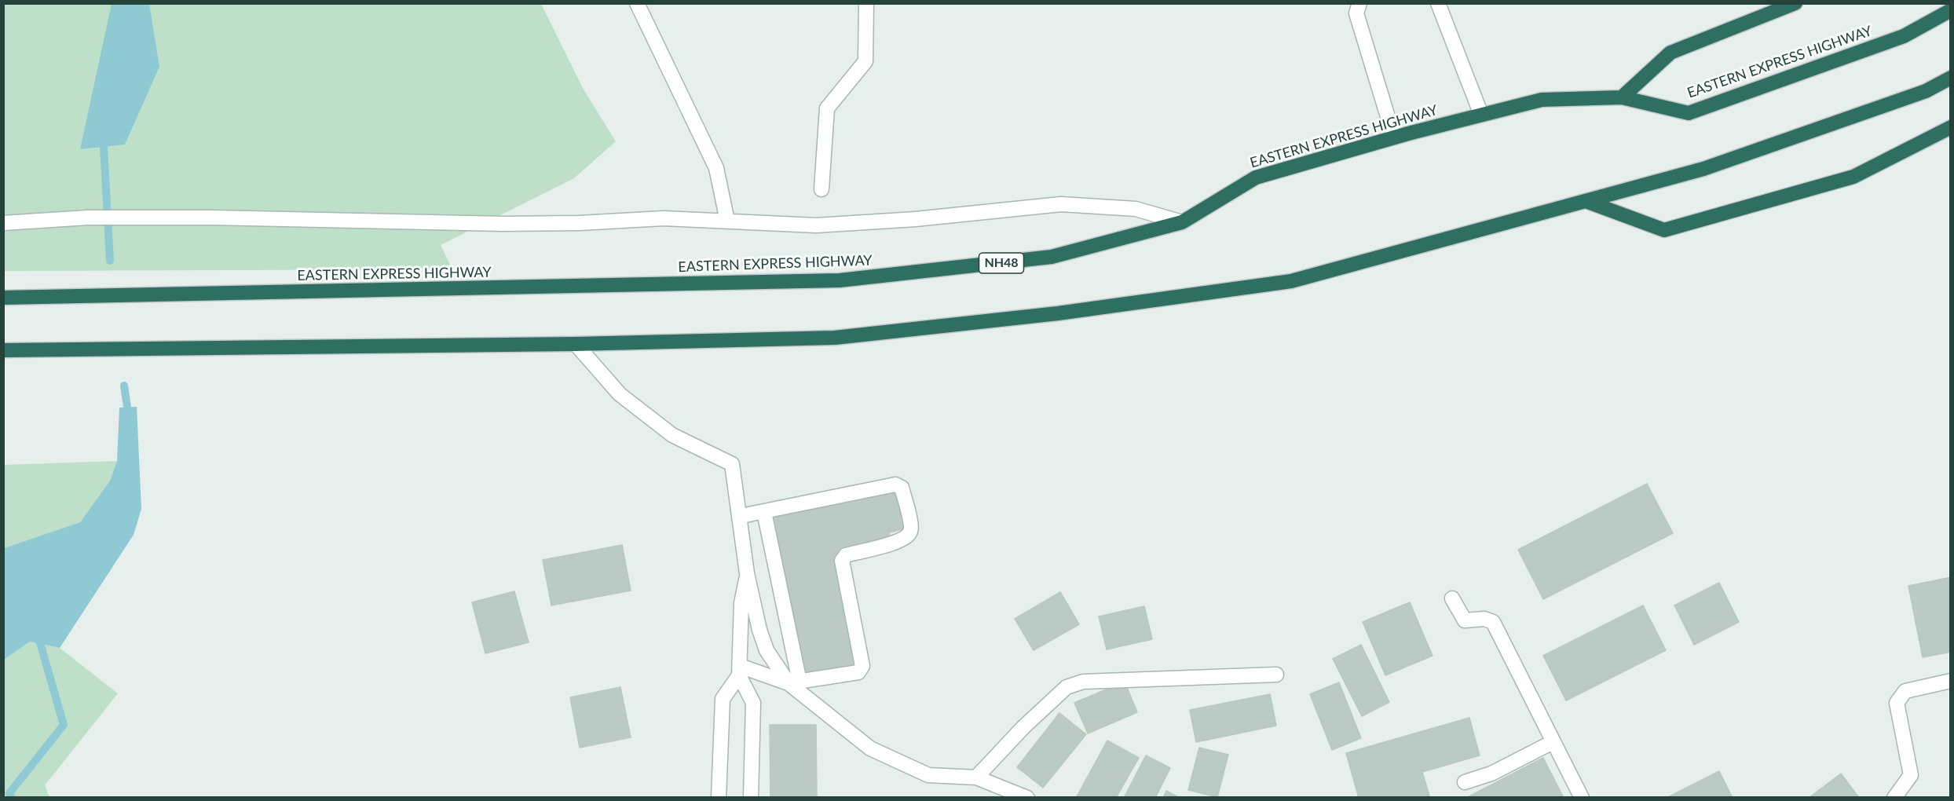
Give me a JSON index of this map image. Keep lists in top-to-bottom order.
{
  "streets": {
    "highway": ["EASTERN EXPRESS HIGHWAY", "NH48"]
  }
}
